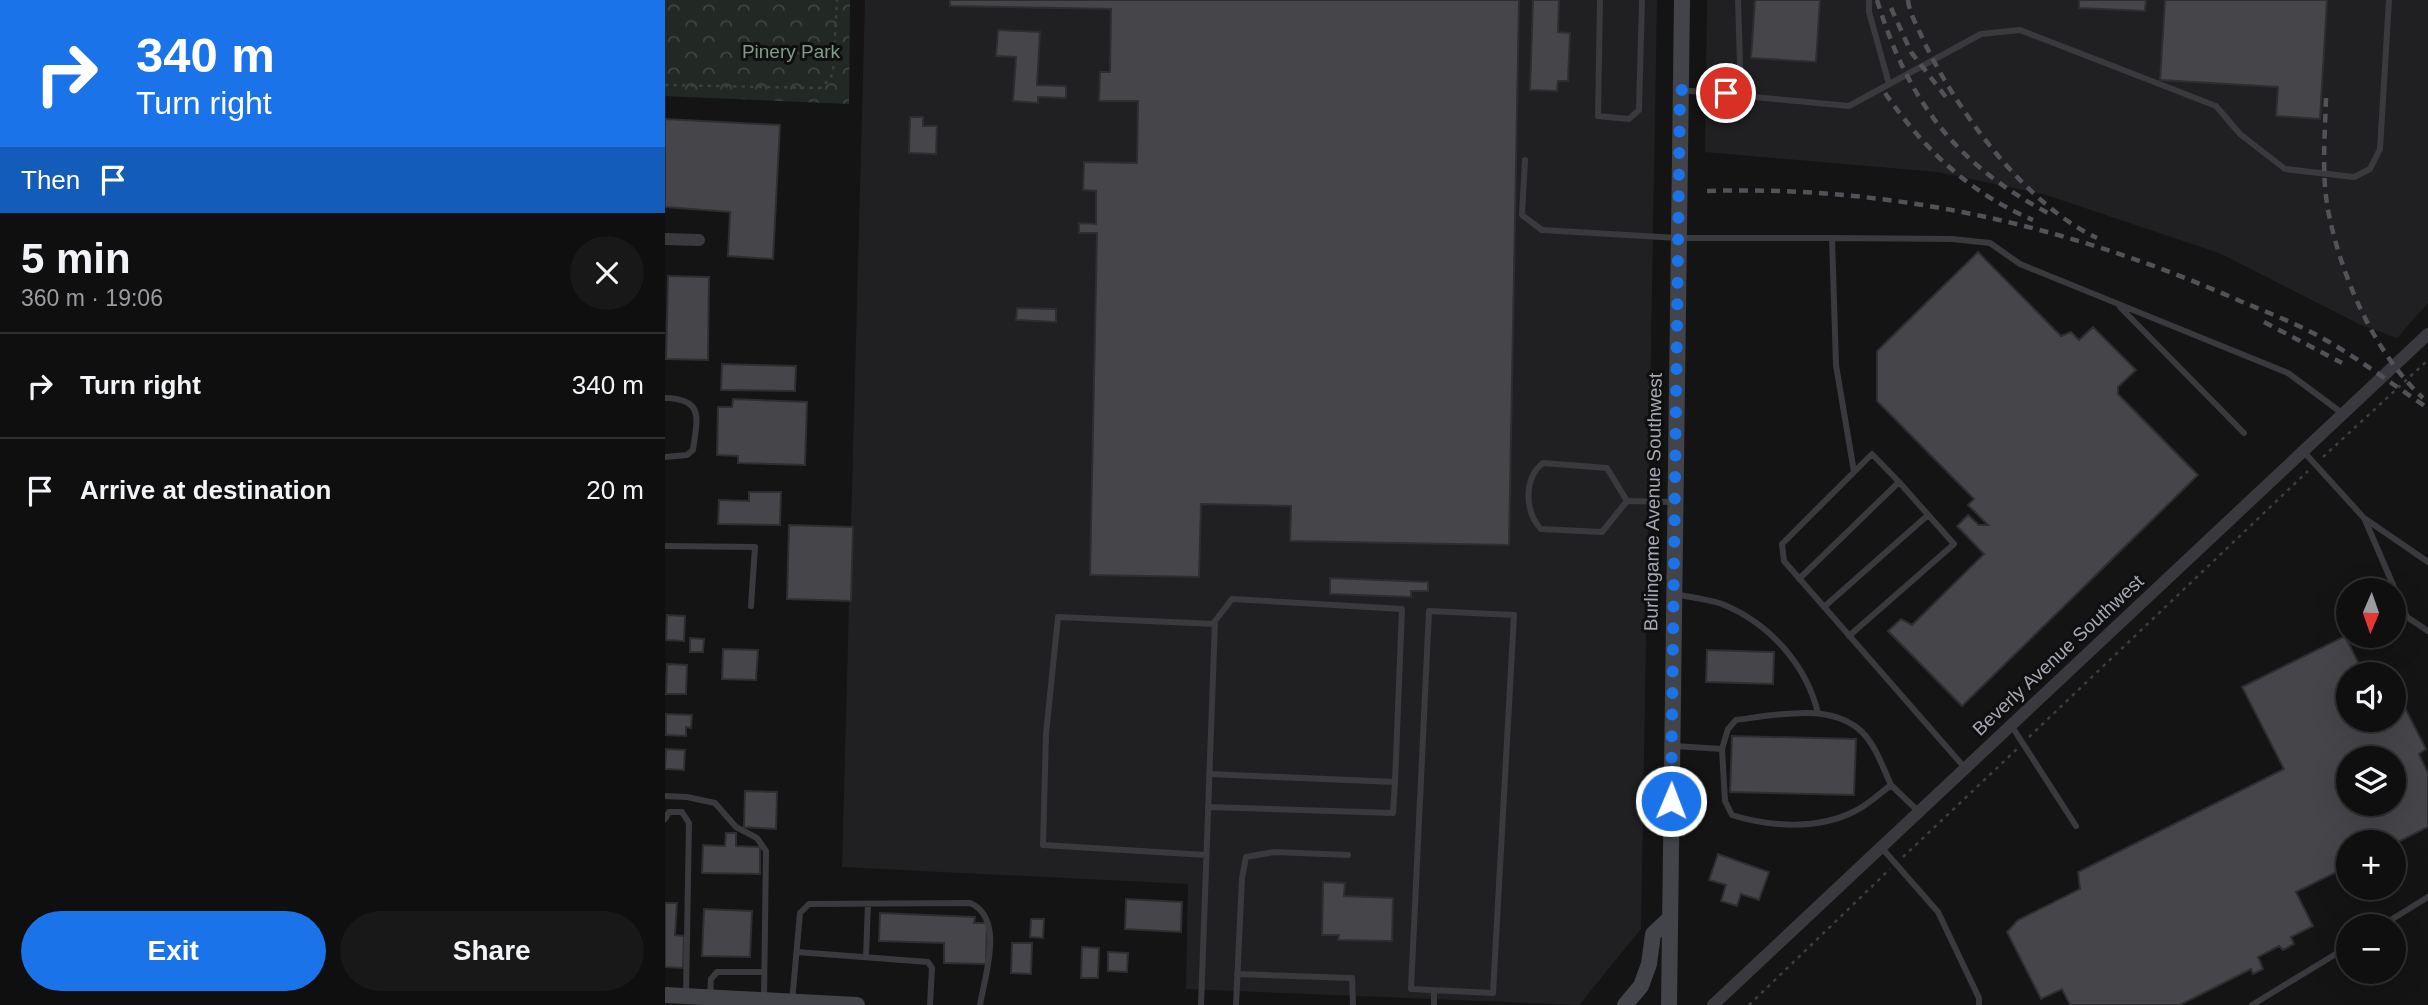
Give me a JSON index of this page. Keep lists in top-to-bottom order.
{
  "streets": {
    "street": ["Burlingame Avenue Southwest", "Beverly Avenue Southwest"]
  },
  "parks": ["Pinery Park"],
  "north": "bottom",
  "page": {
    "turn": ["340 m", "Turn right"],
    "then": "Then",
    "heading": ["5 min", "360 m · 19:06"],
    "list": [
      {
        "name": "Turn right",
        "value": "340 m"
      },
      {
        "name": "Arrive at destination",
        "value": "20 m"
      }
    ],
    "map_buttons": ["+", "−"],
    "buttons": ["Exit", "Share"]
  }
}
